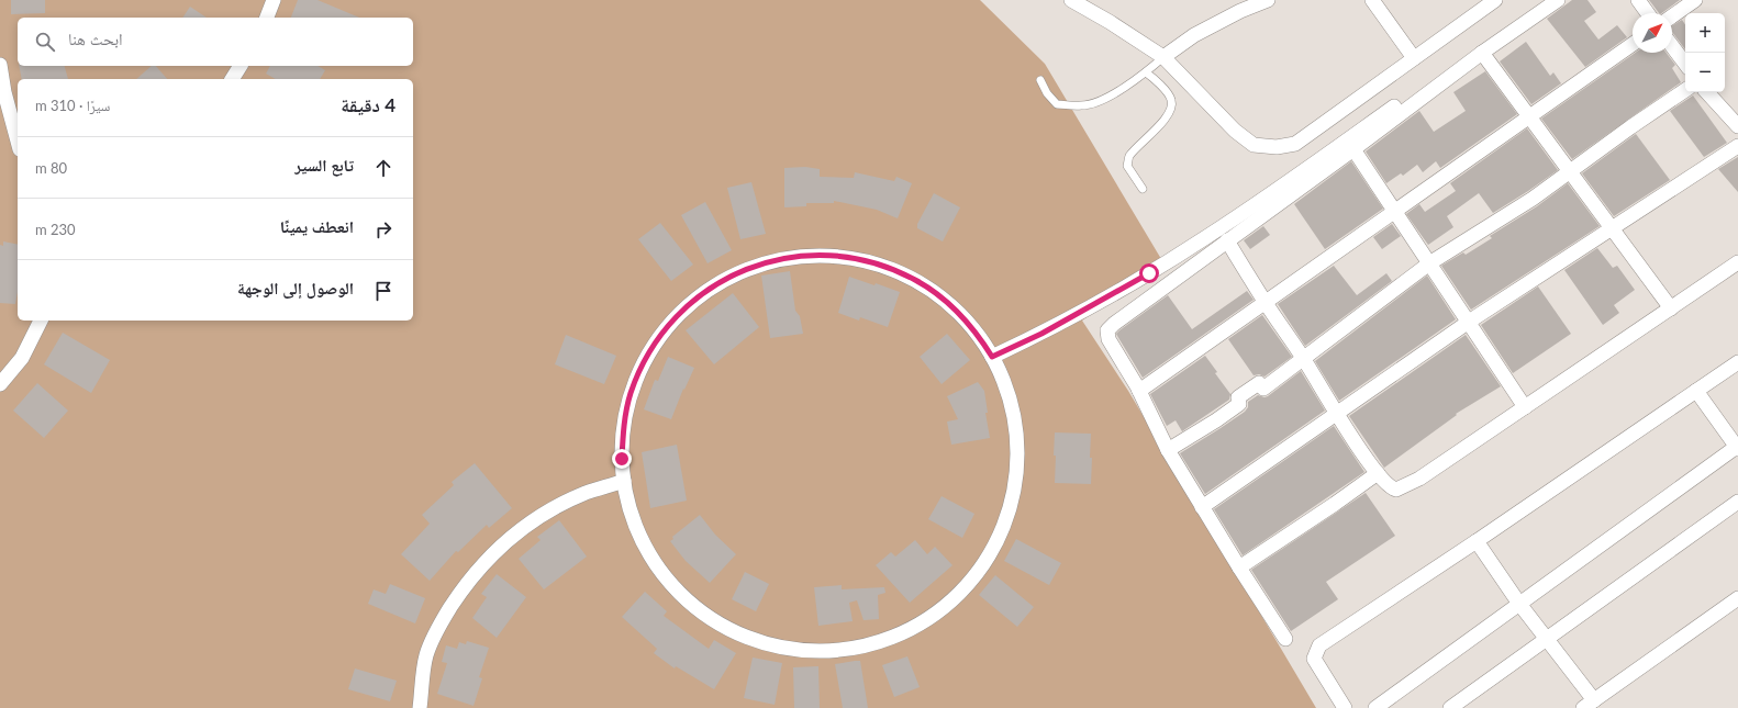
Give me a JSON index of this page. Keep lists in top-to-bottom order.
{
  "north": "top right",
  "page": {
    "map_buttons": ["+", "−"],
    "search": "ابحث هنا",
    "heading": ["4 دقيقة", "سيرًا · 310 m"],
    "list": [
      ["تابع السير", "80 m"],
      ["انعطف يمينًا", "230 m"],
      "الوصول إلى الوجهة"
    ]
  }
}
